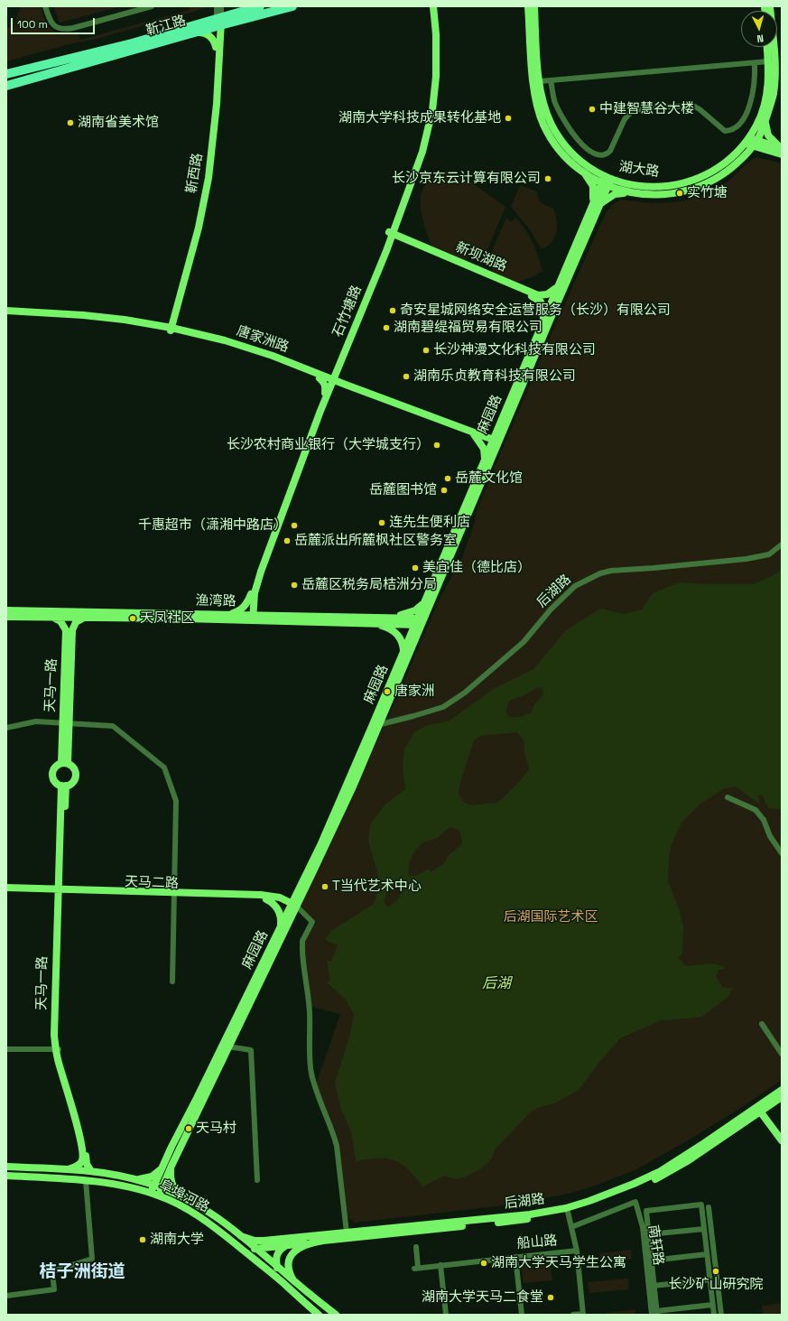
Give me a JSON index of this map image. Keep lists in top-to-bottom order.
{
  "streets": {
    "main road": [
      "靳江路",
      "湖大路",
      "靳西路",
      "新坝湖路",
      "石竹塘路",
      "唐家洲路",
      "麻园路",
      "后湖路",
      "渔湾路",
      "天马一路",
      "天马二路",
      "阜埠河路"
    ],
    "street": ["船山路", "南轩路"]
  },
  "crossings": [
    ["靳江路", "靳西路"],
    ["湖大路", "麻园路"],
    ["靳西路", "唐家洲路"],
    ["新坝湖路", "石竹塘路"],
    ["新坝湖路", "麻园路"],
    ["石竹塘路", "唐家洲路"],
    ["石竹塘路", "渔湾路"],
    ["唐家洲路", "麻园路"],
    ["麻园路", "后湖路"],
    ["麻园路", "渔湾路"],
    ["麻园路", "天马二路"],
    ["麻园路", "阜埠河路"],
    ["渔湾路", "天马一路"],
    ["天马一路", "天马二路"]
  ],
  "districts": ["桔子洲街道"],
  "water": ["后湖"],
  "parks": ["后湖国际艺术区"],
  "places": [
    "中建智慧谷大楼",
    "湖南大学科技成果转化基地",
    "湖南省美术馆",
    "长沙京东云计算有限公司",
    "实竹塘",
    "奇安星城网络安全运营服务（长沙）有限公司",
    "湖南碧缇福贸易有限公司",
    "长沙神漫文化科技有限公司",
    "湖南乐贞教育科技有限公司",
    "长沙农村商业银行（大学城支行）",
    "岳麓文化馆",
    "岳麓图书馆",
    "连先生便利店",
    "千惠超市（潇湘中路店）",
    "岳麓派出所麓枫社区警务室",
    "美宜佳（德比店）",
    "岳麓区税务局桔洲分局",
    "天凤社区",
    "唐家洲",
    "T当代艺术中心",
    "天马村",
    "湖南大学",
    "湖南大学天马学生公寓",
    "长沙矿山研究院",
    "湖南大学天马二食堂"
  ],
  "scale_bar": "100 m",
  "north": "bottom"
}
